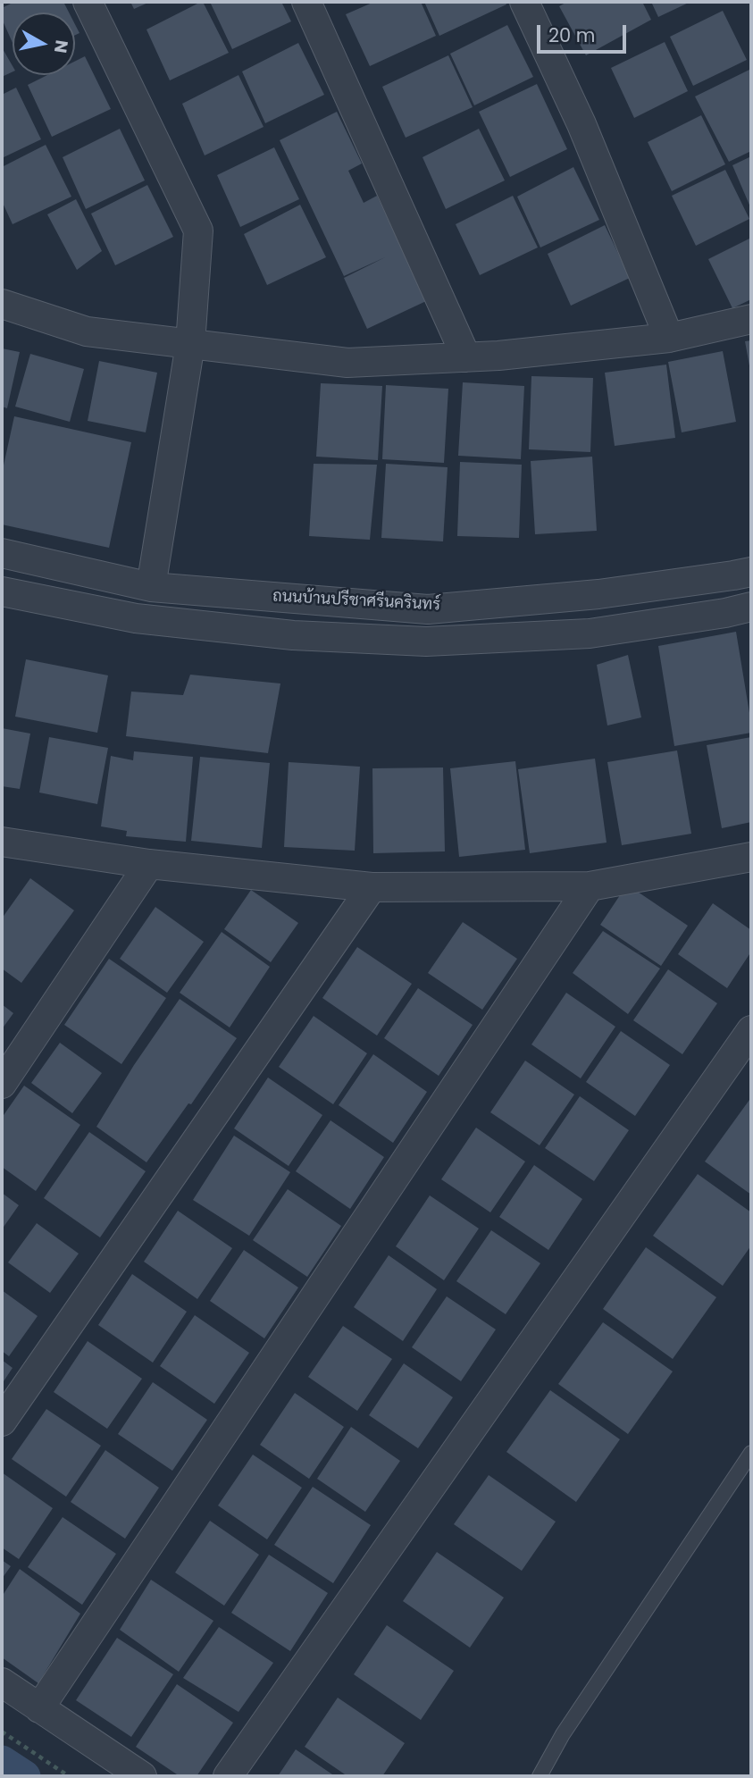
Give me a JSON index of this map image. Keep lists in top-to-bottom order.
{
  "streets": {
    "street": ["ถนนบ้านปรีชาศรีนครินทร์"]
  },
  "scale_bar": "20 m",
  "north": "right"
}
